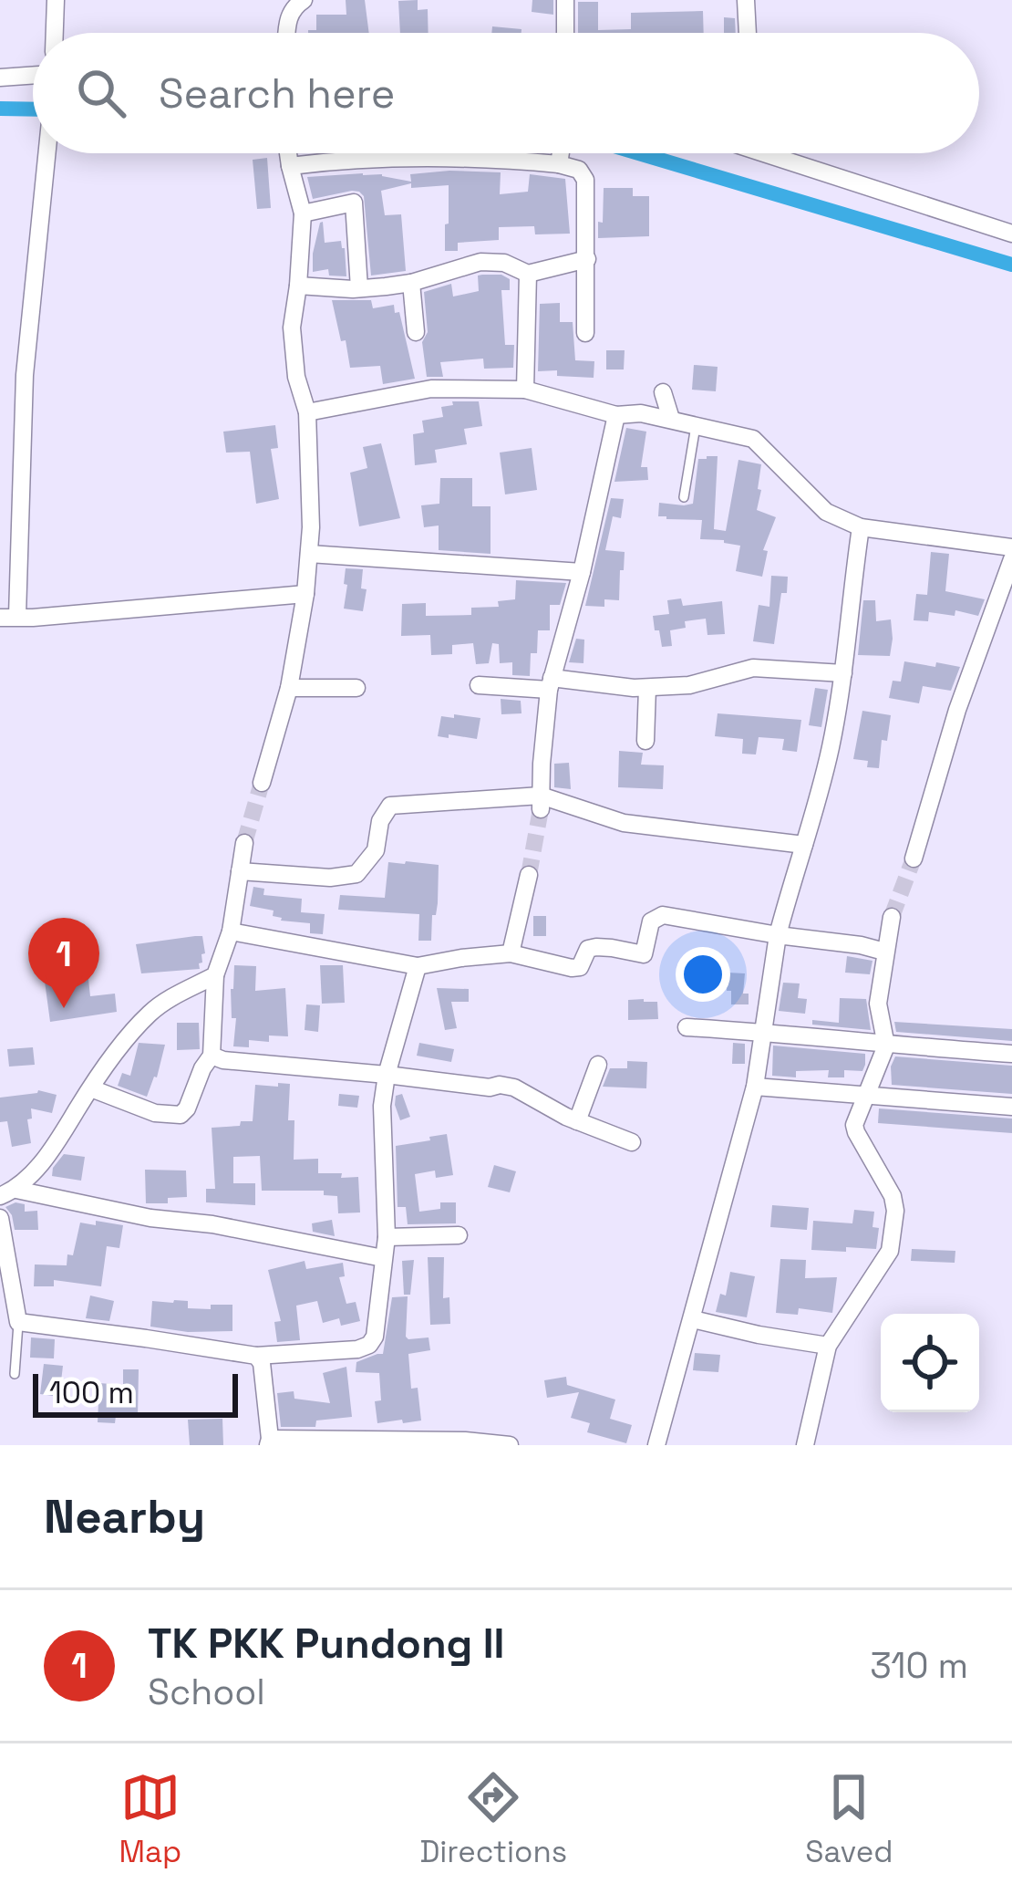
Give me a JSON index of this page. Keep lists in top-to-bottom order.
{
  "scale_bar": "100 m",
  "page": {
    "search": "Search here",
    "pins": "1",
    "scale": "100 m",
    "heading": "Nearby",
    "list": [
      {
        "mark": "1",
        "name": "TK PKK Pundong II",
        "note": "School",
        "value": "310 m"
      }
    ],
    "nav": ["Map", "Directions", "Saved"]
  }
}
